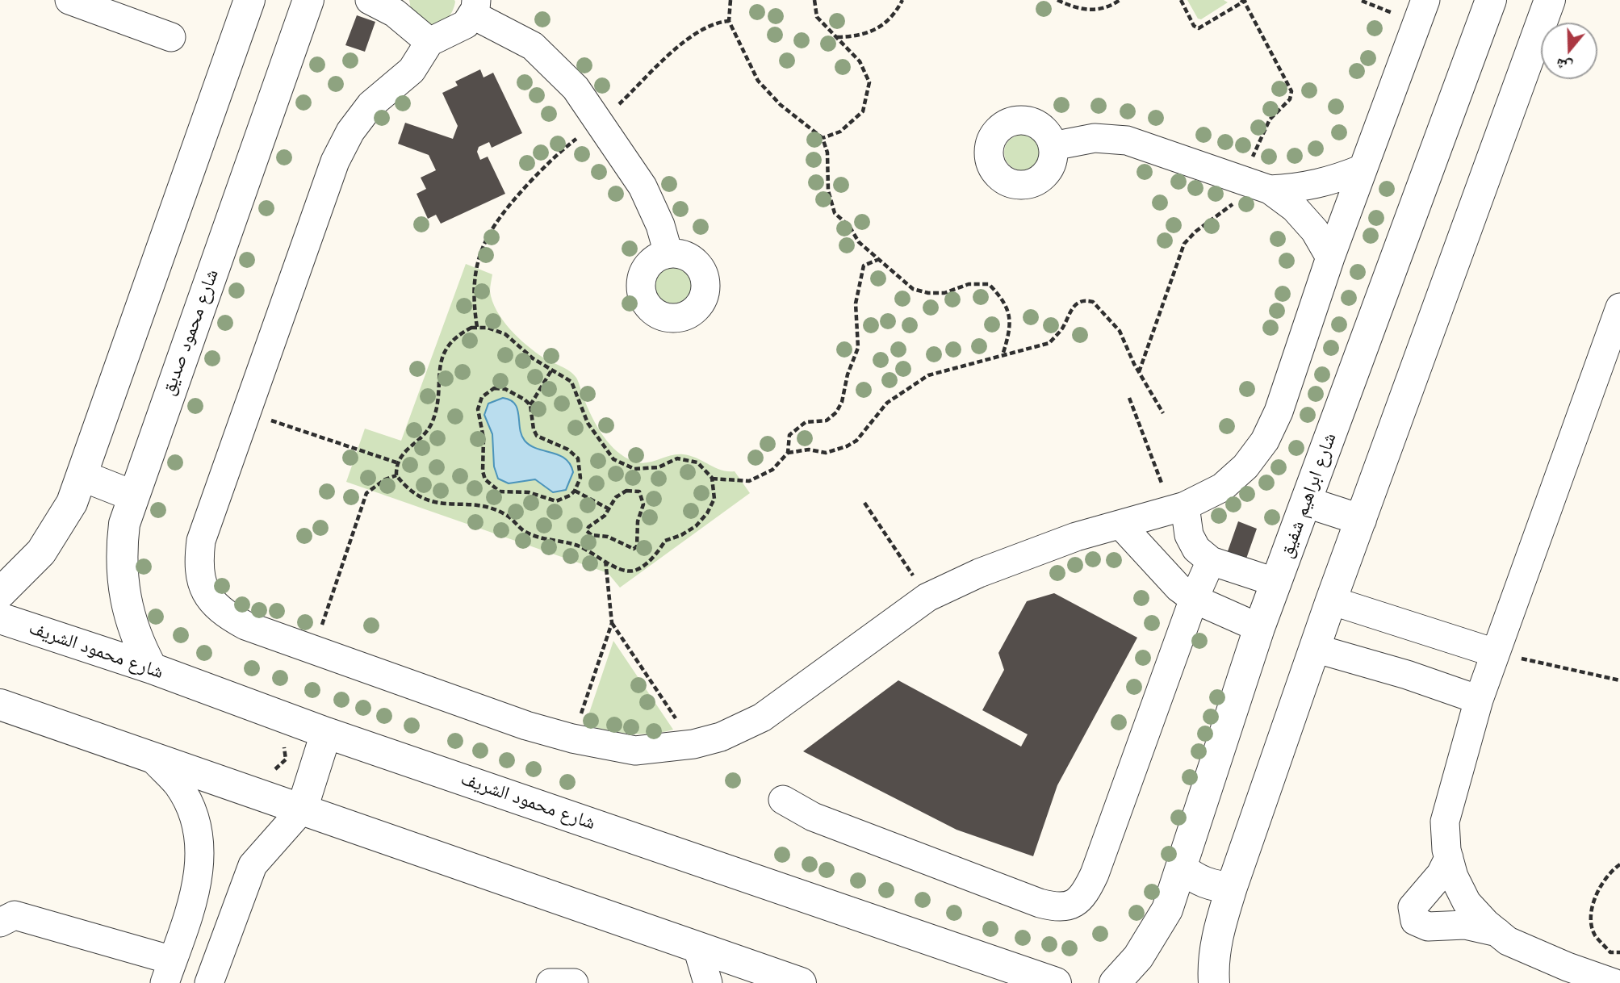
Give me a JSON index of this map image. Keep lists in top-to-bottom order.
{
  "streets": {
    "street": ["شارع محمود صديق", "شارع ابراهيم شفيق", "شارع محمود الشريف"]
  },
  "crossings": [
    ["شارع محمود صديق", "شارع محمود الشريف"]
  ],
  "north": "bottom"
}
